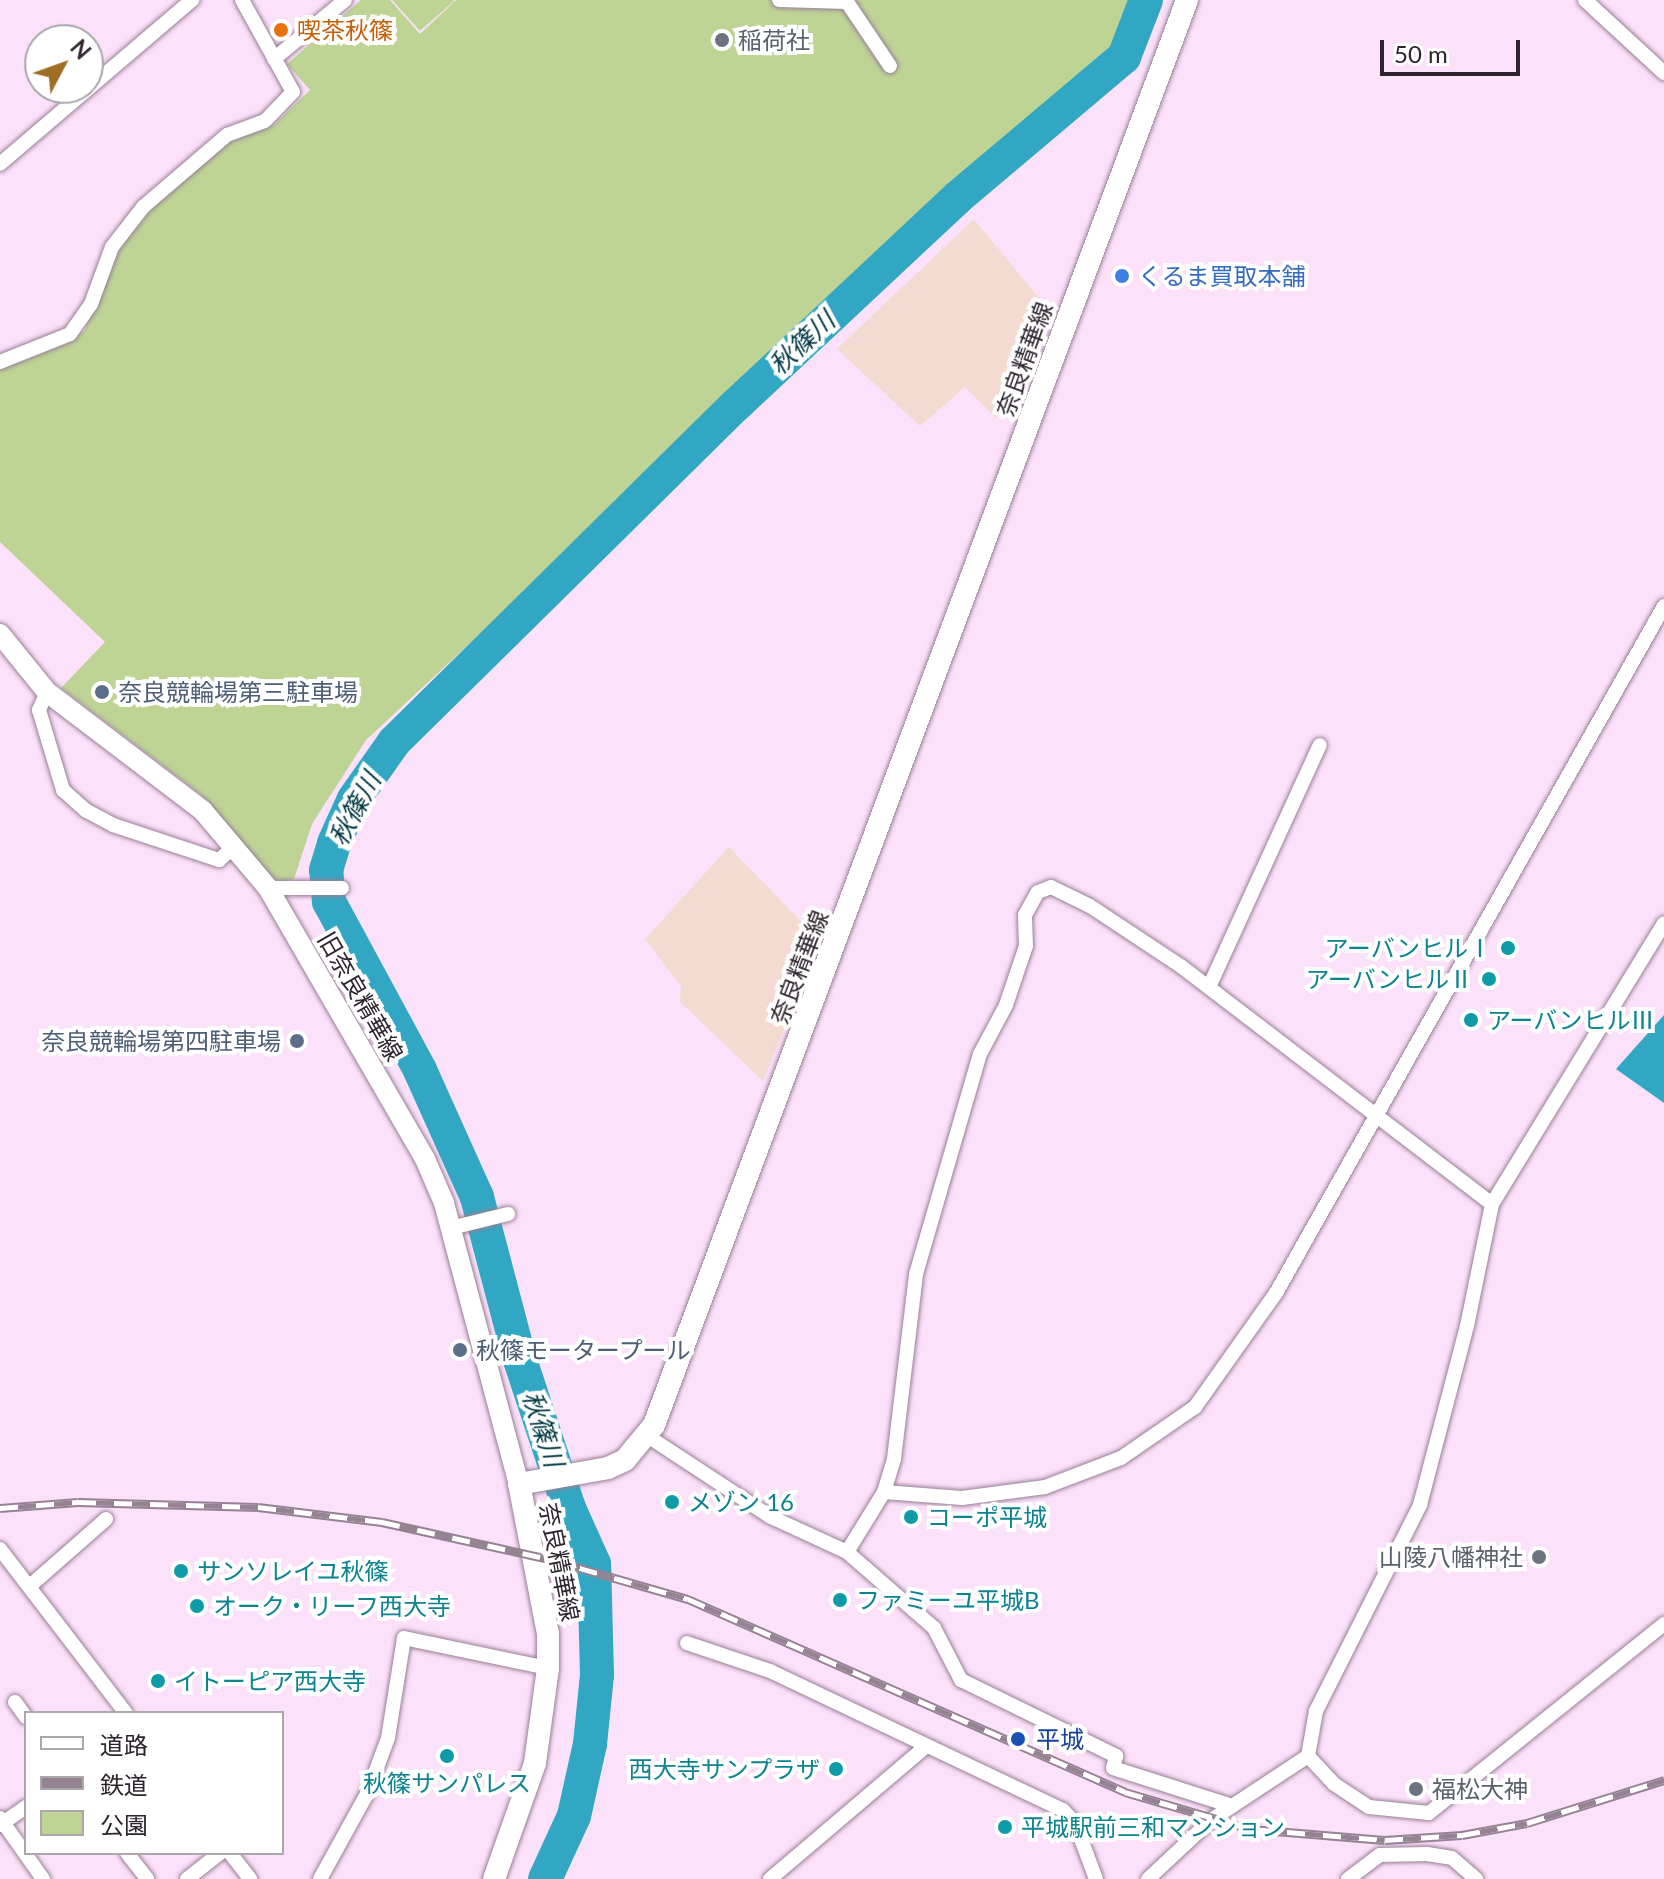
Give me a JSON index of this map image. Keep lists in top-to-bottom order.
{
  "streets": {
    "main road": ["奈良精華線"],
    "street": ["旧奈良精華線"]
  },
  "crossings": [
    ["奈良精華線", "旧奈良精華線"]
  ],
  "water": ["秋篠川"],
  "places": [
    "喫茶秋篠",
    "稲荷社",
    "くるま買取本舗",
    "奈良競輪場第三駐車場",
    "アーバンヒルⅠ",
    "アーバンヒルⅡ",
    "アーバンヒルⅢ",
    "奈良競輪場第四駐車場",
    "秋篠モータープール",
    "メゾン 16",
    "コーポ平城",
    "山陵八幡神社",
    "サンソレイユ秋篠",
    "ファミーユ平城B",
    "オーク・リーフ西大寺",
    "イトーピア西大寺",
    "平城",
    "秋篠サンパレス",
    "西大寺サンプラザ",
    "福松大神",
    "平城駅前三和マンション"
  ],
  "legend": ["道路", "鉄道", "公園"],
  "scale_bar": "50 m",
  "north": "top right"
}
